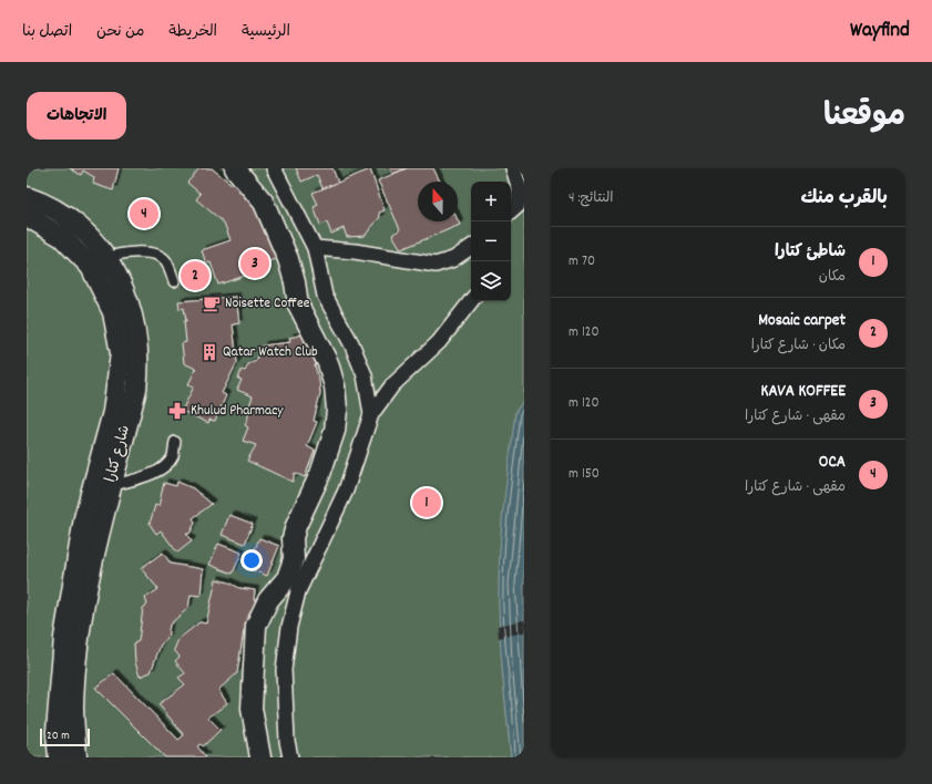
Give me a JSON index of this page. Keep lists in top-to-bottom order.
{
  "streets": {
    "street": ["شارع كتارا"]
  },
  "places": {
    "cafe": ["Noisette Coffee"],
    "building": ["Qatar Watch Club"],
    "pharmacy": ["Khulud Pharmacy"]
  },
  "scale_bar": "20 m",
  "north": "top",
  "page": {
    "header": "Wayfind",
    "nav": [
      "الرئيسية",
      "الخريطة",
      "من نحن",
      "اتصل بنا"
    ],
    "title": "موقعنا",
    "buttons": "الاتجاهات",
    "heading": ["بالقرب منك", "النتائج: 4"],
    "map_buttons": ["+", "−"],
    "pins": [
      "4",
      "3",
      "2",
      "1"
    ],
    "list": [
      {
        "mark": "1",
        "name": "شاطئ كتارا",
        "note": "مكان",
        "value": "70 m"
      },
      {
        "mark": "2",
        "name": "Mosaic carpet",
        "note": "مكان · شارع كتارا",
        "value": "120 m"
      },
      {
        "mark": "3",
        "name": "KAVA KOFFEE",
        "note": "مقهى · شارع كتارا",
        "value": "120 m"
      },
      {
        "mark": "4",
        "name": "OCA",
        "note": "مقهى · شارع كتارا",
        "value": "150 m"
      }
    ],
    "scale": "20 m"
  }
}
